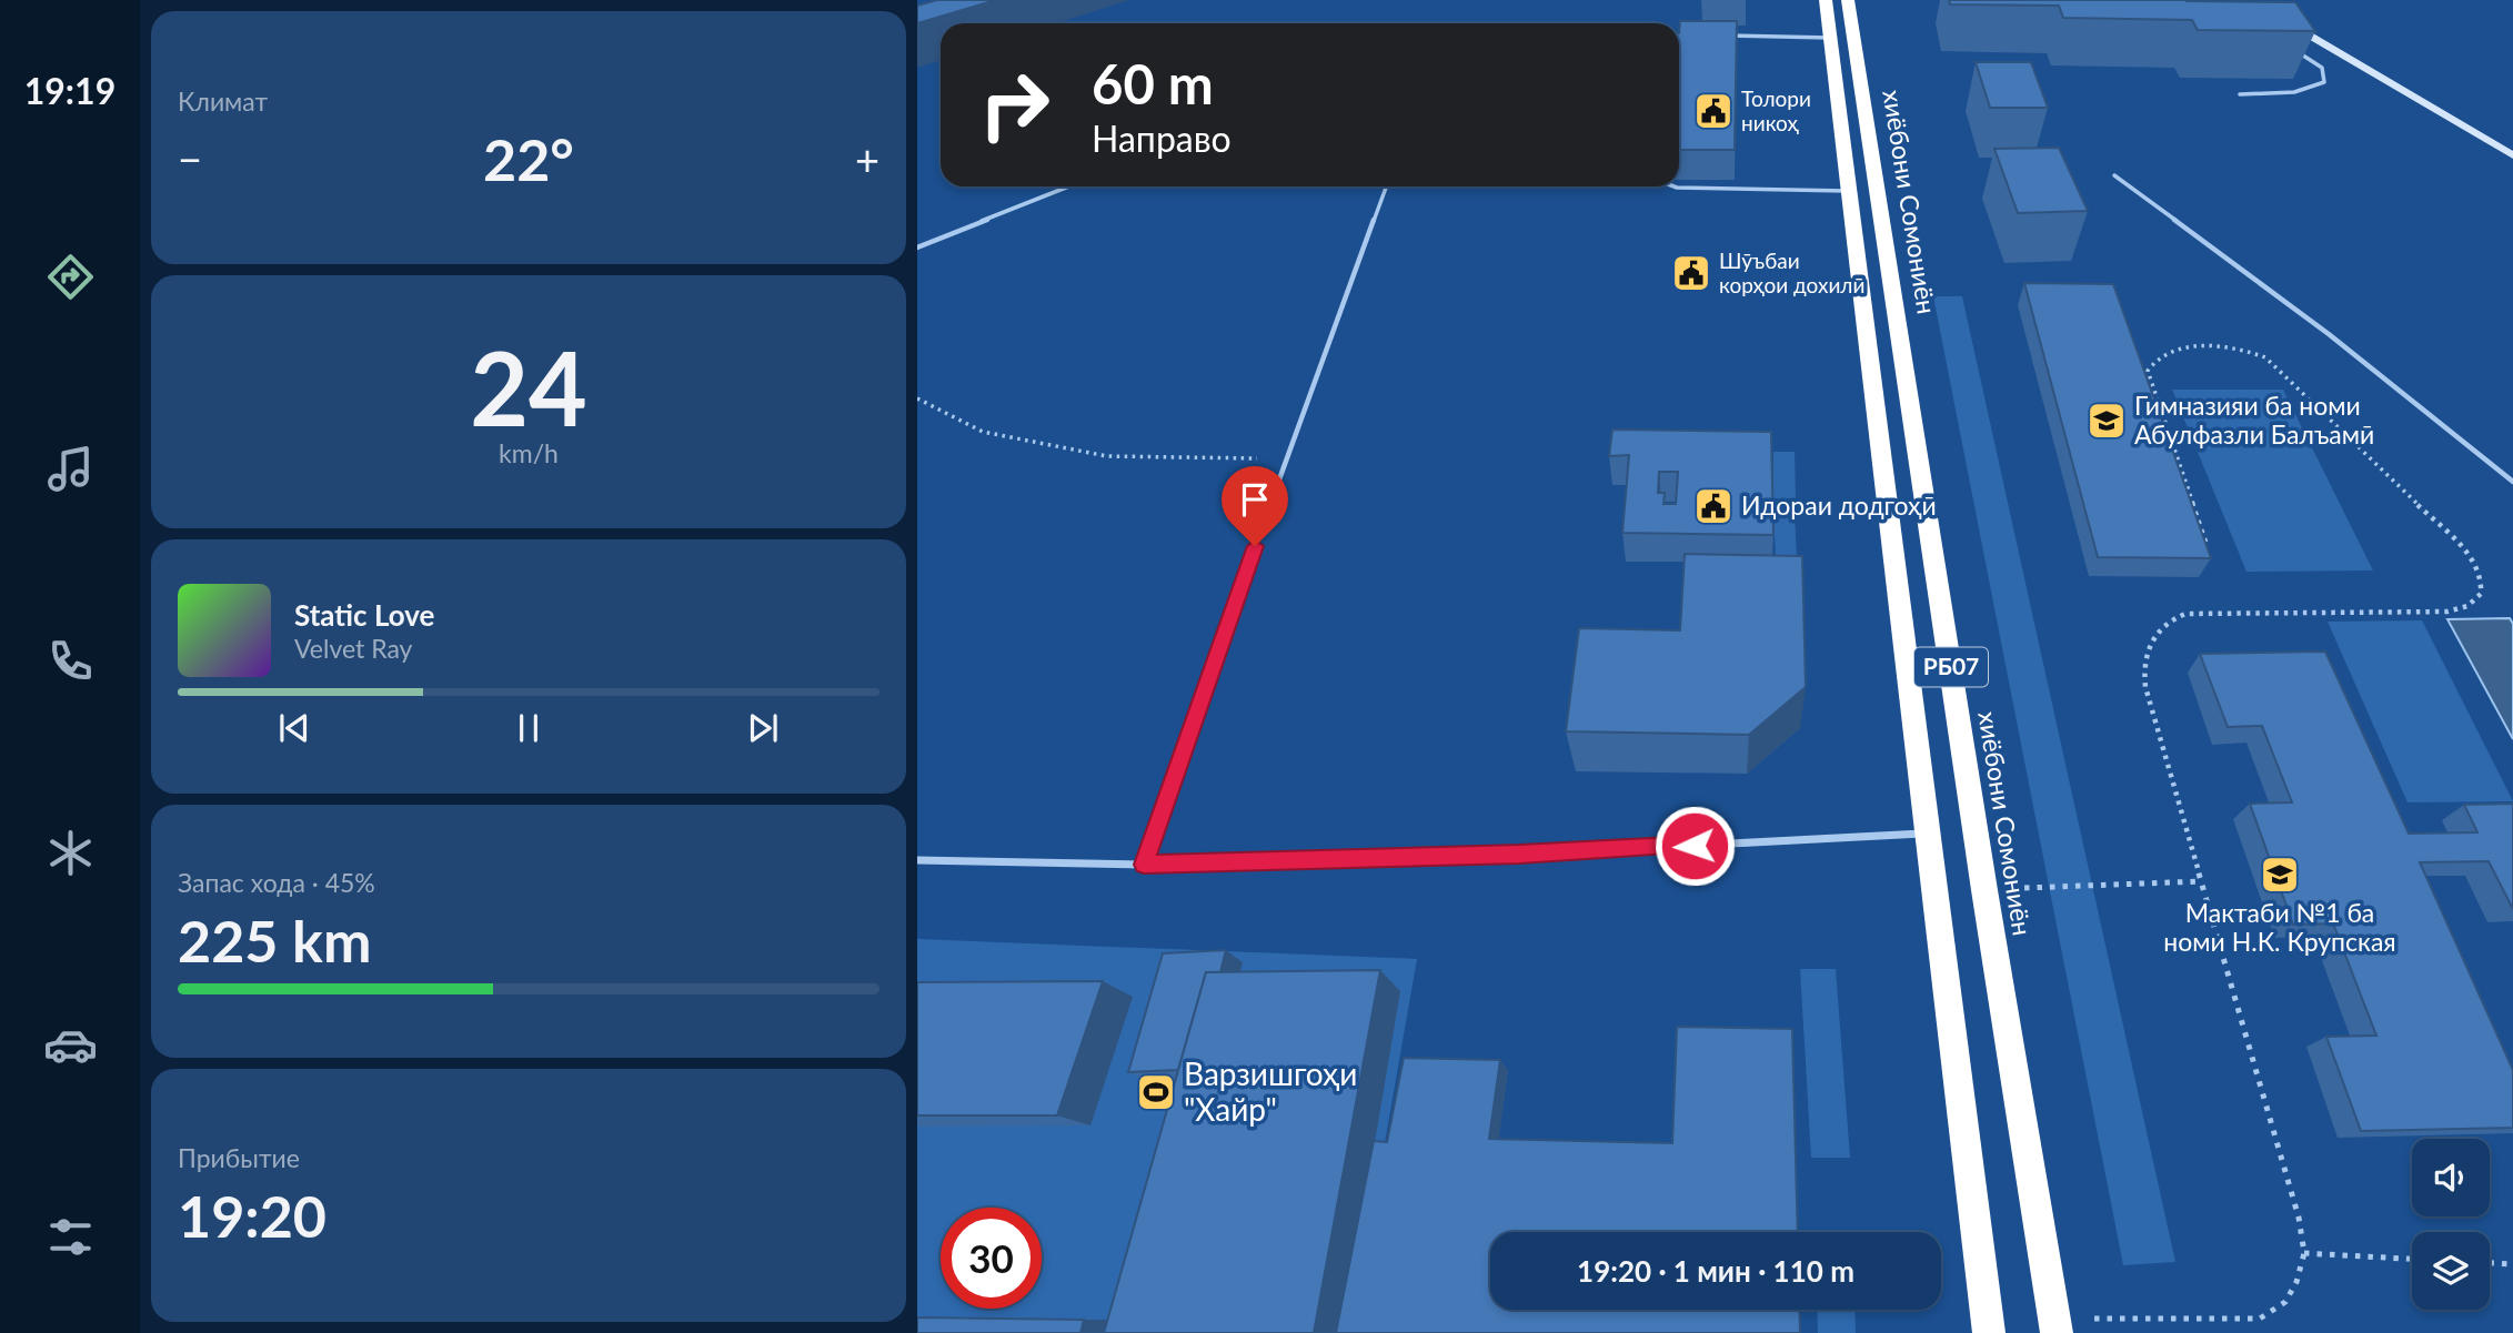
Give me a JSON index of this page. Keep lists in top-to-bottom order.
{
  "streets": {
    "highway": ["хиёбони Сомониён", "РБ07"]
  },
  "places": {
    "public building": ["Толори никоҳ", "Шӯъбаи корҳои дохилӣ", "Идораи додгоҳӣ"],
    "school or university": ["Гимназияи ба номи Абулфазли Балъамӣ", "Мактаби №1 ба номи Н.К. Крупская"],
    "sports": ["Варзишгоҳи \"Хайр\""]
  },
  "page": {
    "tabs": "19:19",
    "tile": [
      "Климат",
      ["24", "km/h"],
      ["Запас хода · 45%", "225 km"],
      ["Прибытие", "19:20"]
    ],
    "turn": ["60 m", "Направо"],
    "heat": ["−", "22°", "+"],
    "song": ["Static Love", "Velvet Ray"],
    "limit": "30",
    "trip": "19:20 · 1 мин · 110 m"
  }
}
